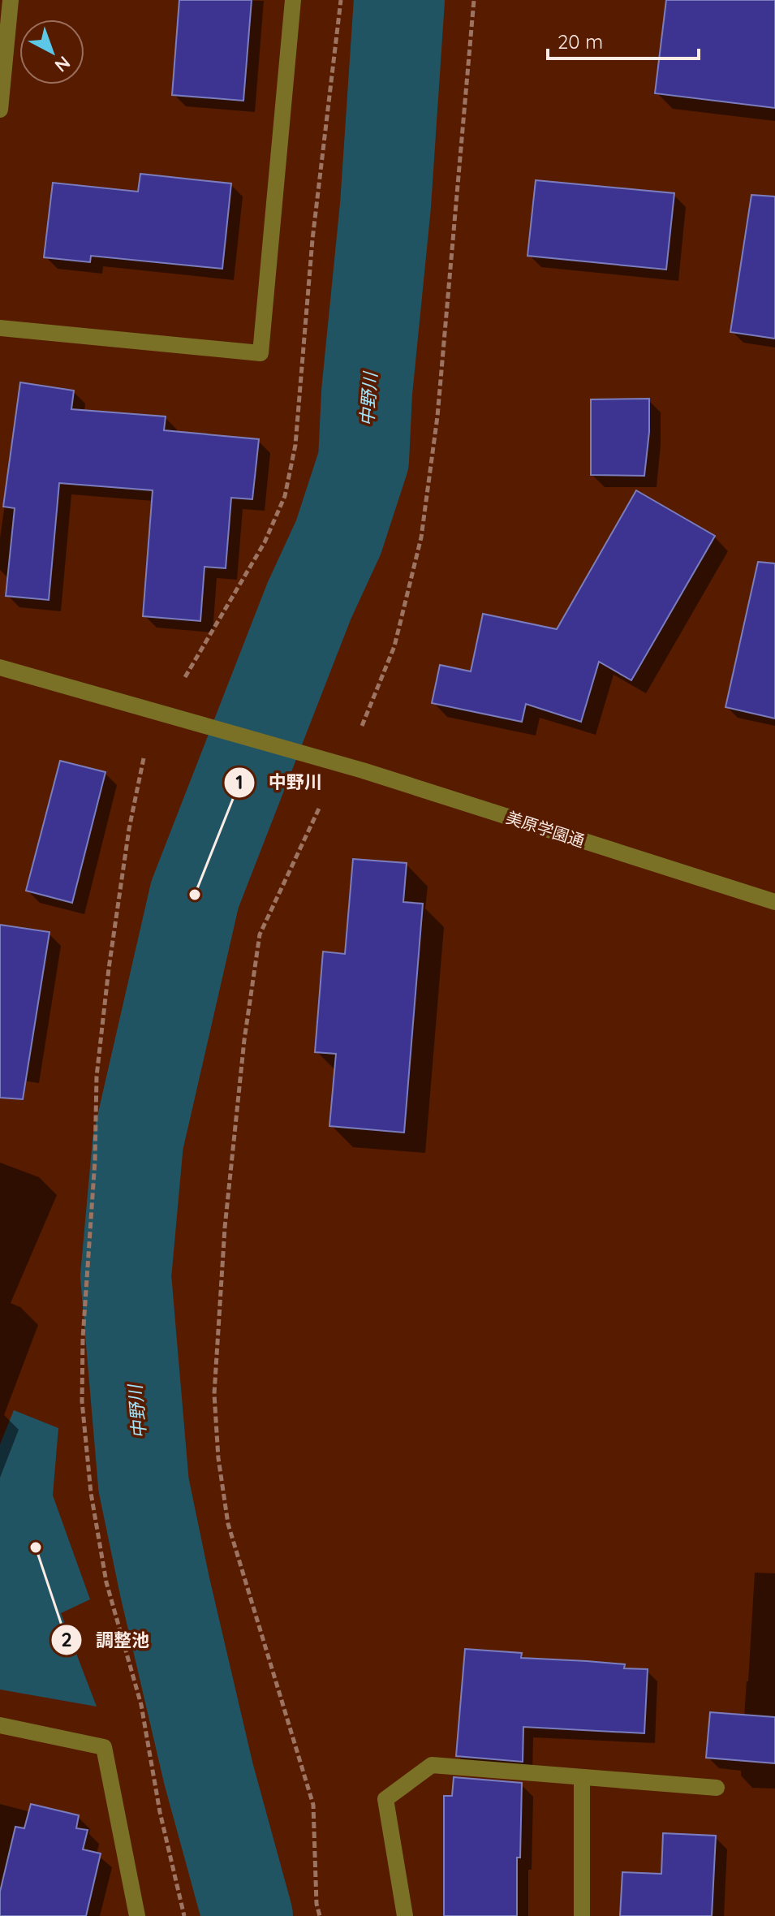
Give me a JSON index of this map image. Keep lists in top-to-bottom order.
{
  "streets": {
    "street": ["美原学園通"]
  },
  "water": ["中野川"],
  "places": ["中野川", "調整池"],
  "scale_bar": "20 m",
  "north": "bottom right"
}
